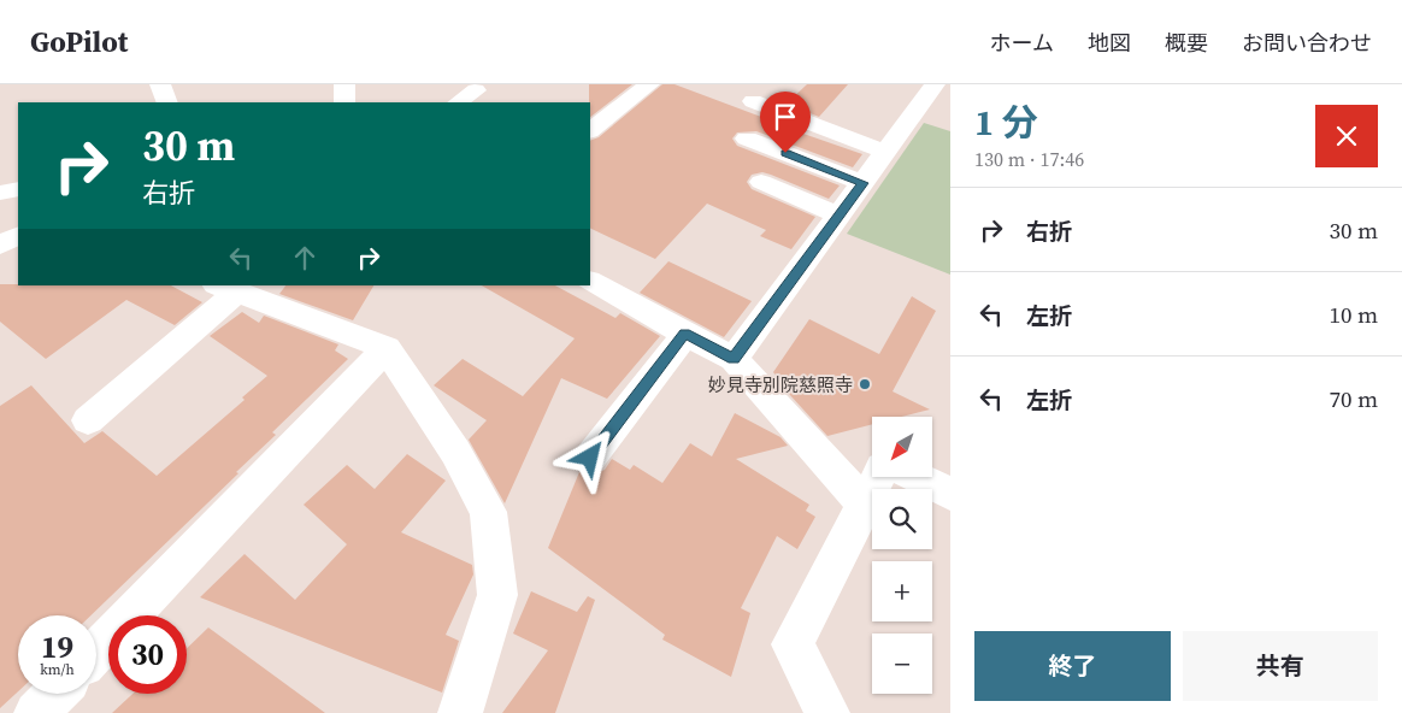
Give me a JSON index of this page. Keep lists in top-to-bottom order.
{
  "places": ["妙見寺別院慈照寺"],
  "north": "bottom left",
  "page": {
    "header": "GoPilot",
    "nav": [
      "ホーム",
      "地図",
      "概要",
      "お問い合わせ"
    ],
    "heading": ["1 分", "130 m · 17:46"],
    "turn": ["30 m", "右折"],
    "list": [
      {
        "name": "右折",
        "value": "30 m"
      },
      {
        "name": "左折",
        "value": "10 m"
      },
      {
        "name": "左折",
        "value": "70 m"
      }
    ],
    "map_buttons": ["+", "−"],
    "speed": "19 km/h",
    "limit": "30",
    "buttons": ["終了", "共有"]
  }
}
